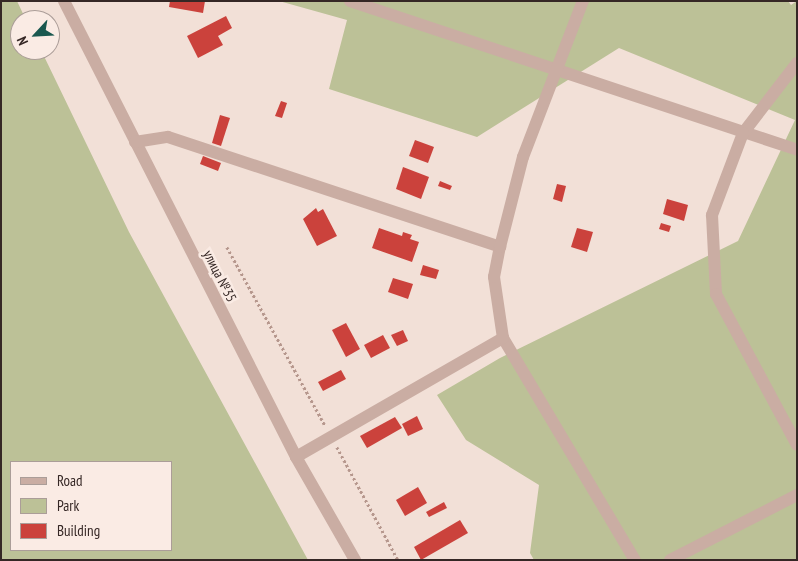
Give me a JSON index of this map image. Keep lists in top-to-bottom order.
{
  "streets": {
    "street": ["улица №35"]
  },
  "legend": ["Road", "Park", "Building"],
  "north": "bottom left"
}
